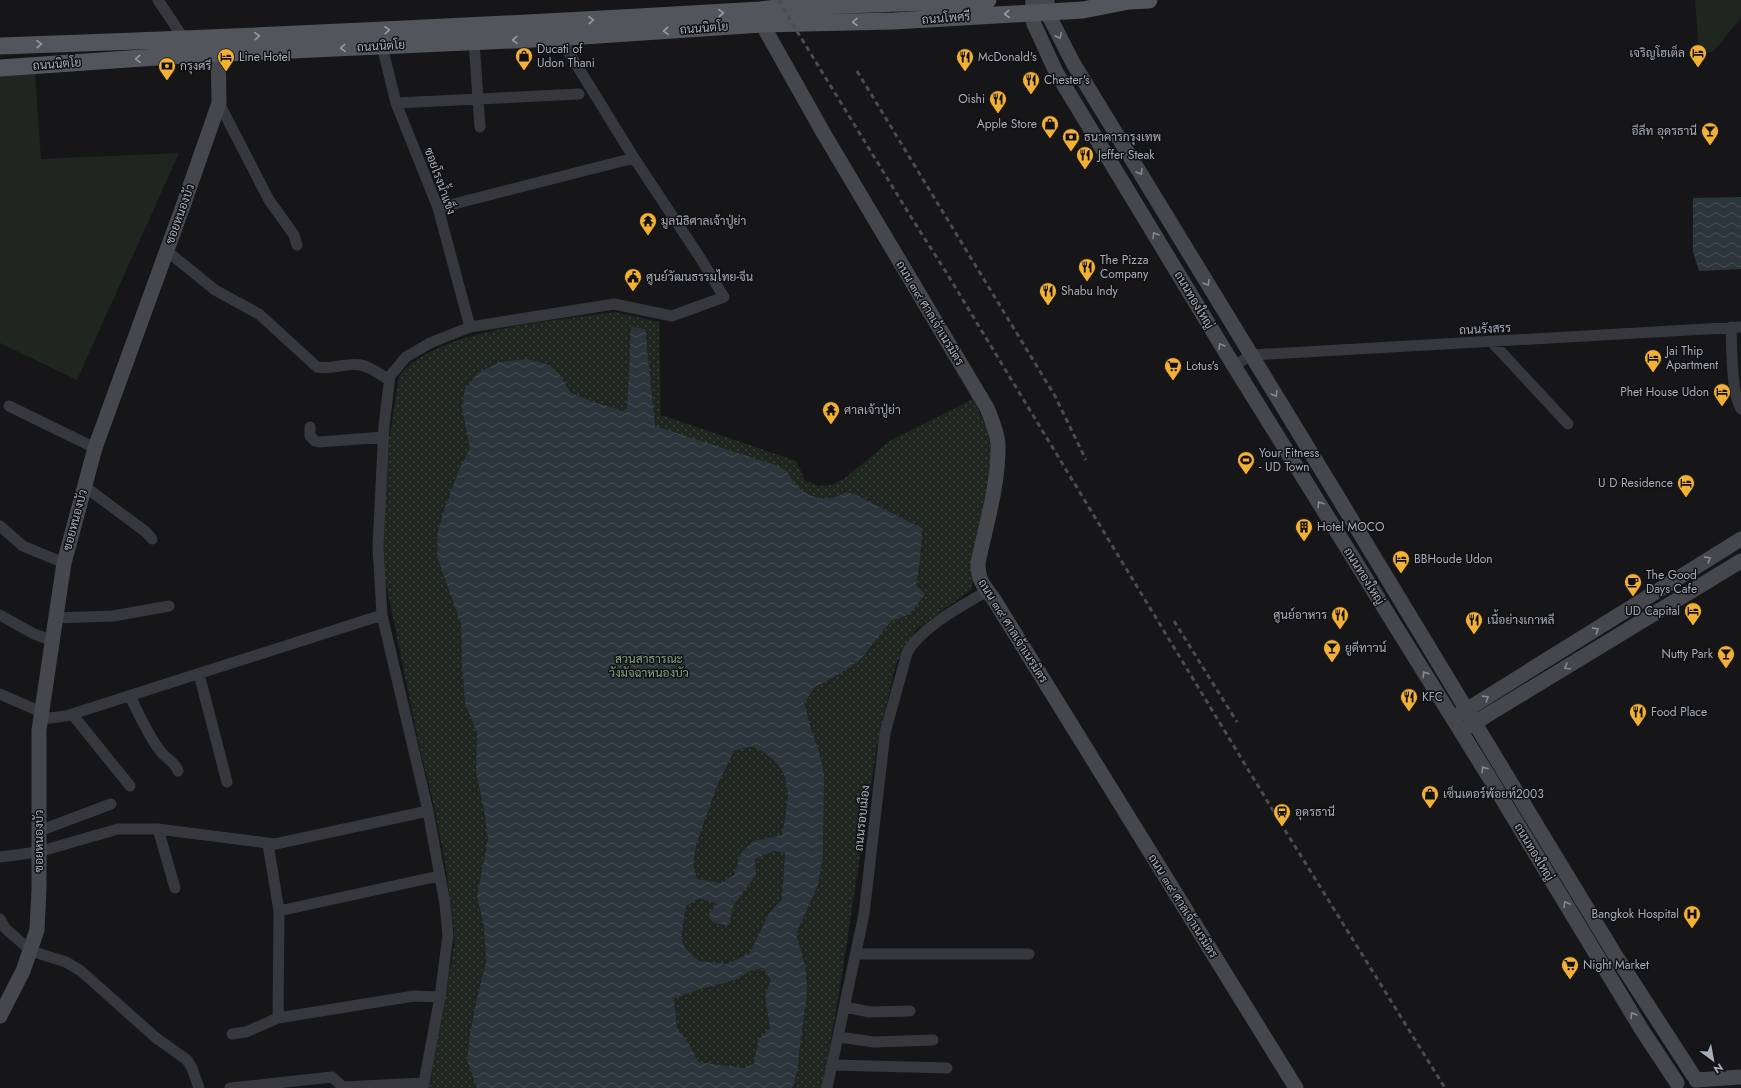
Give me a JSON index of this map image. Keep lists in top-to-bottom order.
{
  "streets": {
    "main road": ["ถนนโพศรี", "ถนนนิตโย"],
    "street": [
      "ซอยโรงน้ำแข็ง",
      "ซอยหนองบัว",
      "ถนนทองใหญ่",
      "ถนน ๓๙ ศาลเจ้าเนรมิตร",
      "ถนนรังสรร",
      "ถนนรอบเมือง"
    ]
  },
  "crossings": [
    ["ถนนโพศรี", "ถนนนิตโย"],
    ["ถนนโพศรี", "ถนนทองใหญ่"],
    ["ถนนโพศรี", "ถนน ๓๙ ศาลเจ้าเนรมิตร"],
    ["ถนนนิตโย", "ซอยโรงน้ำแข็ง"],
    ["ถนนนิตโย", "ซอยหนองบัว"],
    ["ถนนนิตโย", "ถนน ๓๙ ศาลเจ้าเนรมิตร"],
    ["ถนนทองใหญ่", "ถนนรังสรร"],
    ["ถนน ๓๙ ศาลเจ้าเนรมิตร", "ถนนรอบเมือง"]
  ],
  "parks": ["สวนสาธารณะ วังมัจฉาหนองบัว"],
  "places": {
    "hotel": [
      "เจริญโฮเต็ล",
      "Line Hotel",
      "Jai Thip Apartment",
      "Phet House Udon",
      "U D Residence",
      "BBHoude Udon",
      "UD Capital"
    ],
    "shop": ["Ducati of Udon Thani", "Apple Store", "เซ็นเตอร์พ้อยท์2003"],
    "restaurant": [
      "McDonald's",
      "Chester's",
      "Oishi",
      "Jeffer Steak",
      "The Pizza Company",
      "Shabu Indy",
      "ศูนย์อาหาร",
      "เนื้อย่างเกาหลี",
      "KFC",
      "Food Place"
    ],
    "bank": ["กรุงศรี", "ธนาคารกรุงเทพ"],
    "bar": ["อีลีท อุดรธานี", "ยูดีทาวน์", "Nutty Park"],
    "temple": ["มูลนิธิศาลเจ้าปู่ย่า", "ศาลเจ้าปู่ย่า"],
    "public building": ["ศูนย์วัฒนธรรมไทย-จีน"],
    "supermarket": ["Lotus's", "Night Market"],
    "sports": ["Your Fitness - UD Town"],
    "building": ["Hotel MOCO"],
    "cafe": ["The Good Days Cafe"],
    "station": ["อุดรธานี"],
    "hospital": ["Bangkok Hospital"]
  },
  "north": "bottom right"
}
